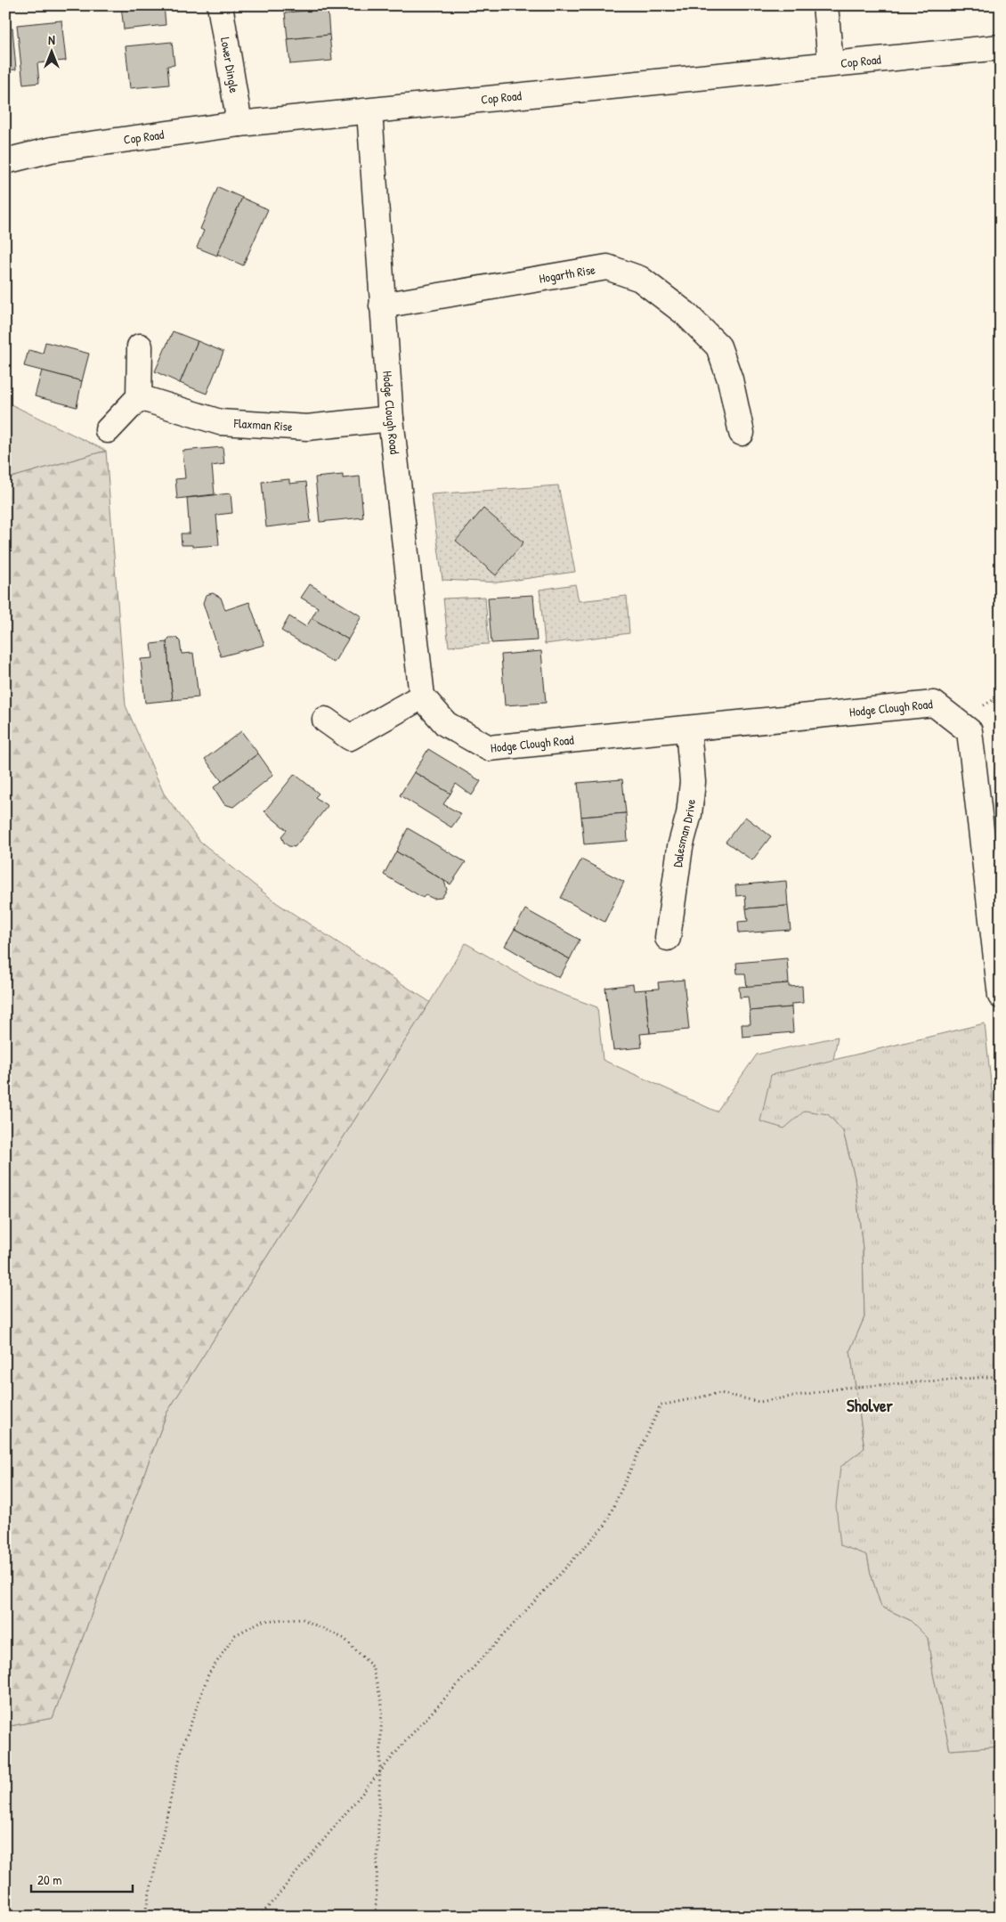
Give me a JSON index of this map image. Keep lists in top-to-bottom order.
{
  "streets": {
    "street": [
      "Cop Road",
      "Lower Dingle",
      "Hogarth Rise",
      "Hodge Clough Road",
      "Flaxman Rise",
      "Dalesman Drive"
    ]
  },
  "crossings": [
    ["Cop Road", "Lower Dingle"],
    ["Cop Road", "Hodge Clough Road"],
    ["Hogarth Rise", "Hodge Clough Road"],
    ["Hodge Clough Road", "Flaxman Rise"],
    ["Hodge Clough Road", "Dalesman Drive"]
  ],
  "districts": ["Sholver"],
  "scale_bar": "20 m",
  "north": "top"
}
